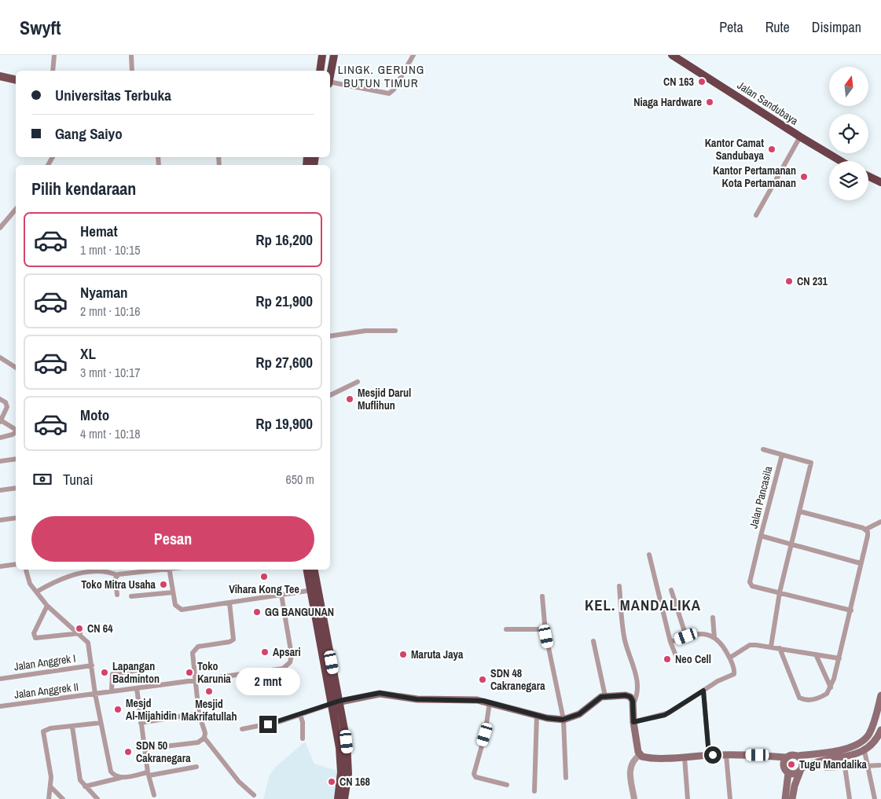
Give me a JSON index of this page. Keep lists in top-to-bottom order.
{
  "streets": {
    "highway": ["Jalan Sandubaya"],
    "street": ["Jalan Pancasila", "Jalan Anggrek I", "Jalan Anggrek II"]
  },
  "districts": ["LINGK. GERUNG BUTUN TIMUR", "KEL. MANDALIKA"],
  "places": [
    "CN 163",
    "Niaga Hardware",
    "Kantor Camat Sandubaya",
    "Kantor Pertamanan Kota Pertamanan",
    "CN 231",
    "Mesjid Darul Muflihun",
    "Vihara Kong Tee",
    "Toko Mitra Usaha",
    "GG BANGUNAN",
    "CN 64",
    "Apsari",
    "Maruta Jaya",
    "Neo Cell",
    "Lapangan Badminton",
    "Toko Karunia",
    "SDN 48 Cakranegara",
    "Mesjid Makrifatullah",
    "Mesjd Al-Mijahidin",
    "SDN 50 Cakranegara",
    "Tugu Mandalika",
    "CN 168"
  ],
  "north": "top",
  "page": {
    "header": "Swyft",
    "nav": ["Peta", "Rute", "Disimpan"],
    "banner": ["Universitas Terbuka", "Gang Saiyo"],
    "heading": "Pilih kendaraan",
    "list": [
      {
        "name": "Hemat",
        "note": "1 mnt · 10:15",
        "value": "Rp 16,200"
      },
      {
        "name": "Nyaman",
        "note": "2 mnt · 10:16",
        "value": "Rp 21,900"
      },
      {
        "name": "XL",
        "note": "3 mnt · 10:17",
        "value": "Rp 27,600"
      },
      {
        "name": "Moto",
        "note": "4 mnt · 10:18",
        "value": "Rp 19,900"
      }
    ],
    "pay": ["Tunai", "650 m"],
    "buttons": "Pesan",
    "bubble": "2 mnt"
  }
}
